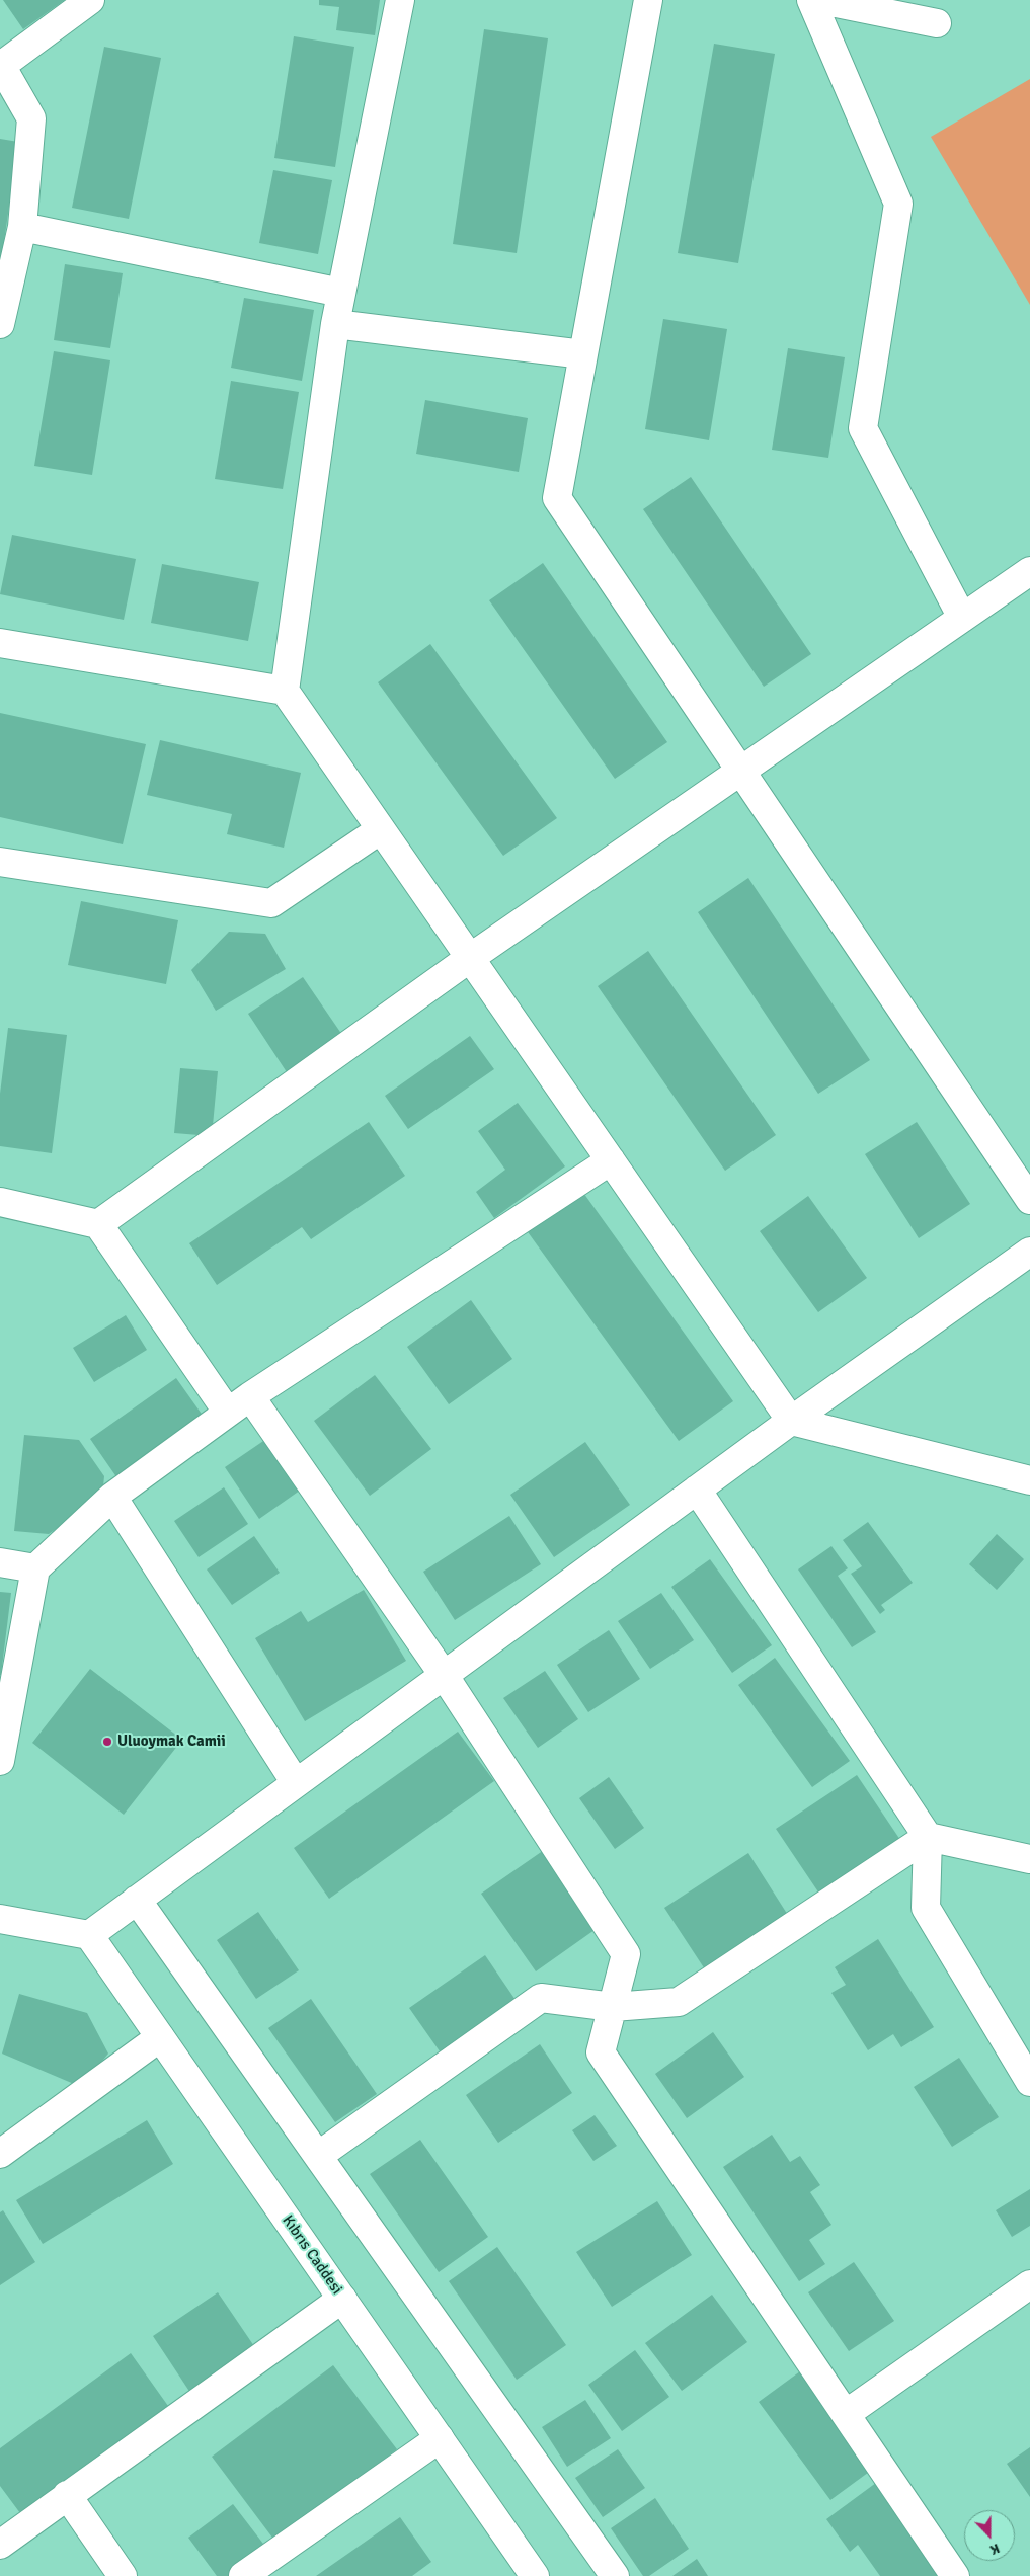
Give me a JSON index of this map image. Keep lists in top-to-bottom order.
{
  "streets": {
    "street": ["Kıbrıs Caddesi"]
  },
  "places": ["Uluoymak Camii"],
  "north": "bottom"
}
